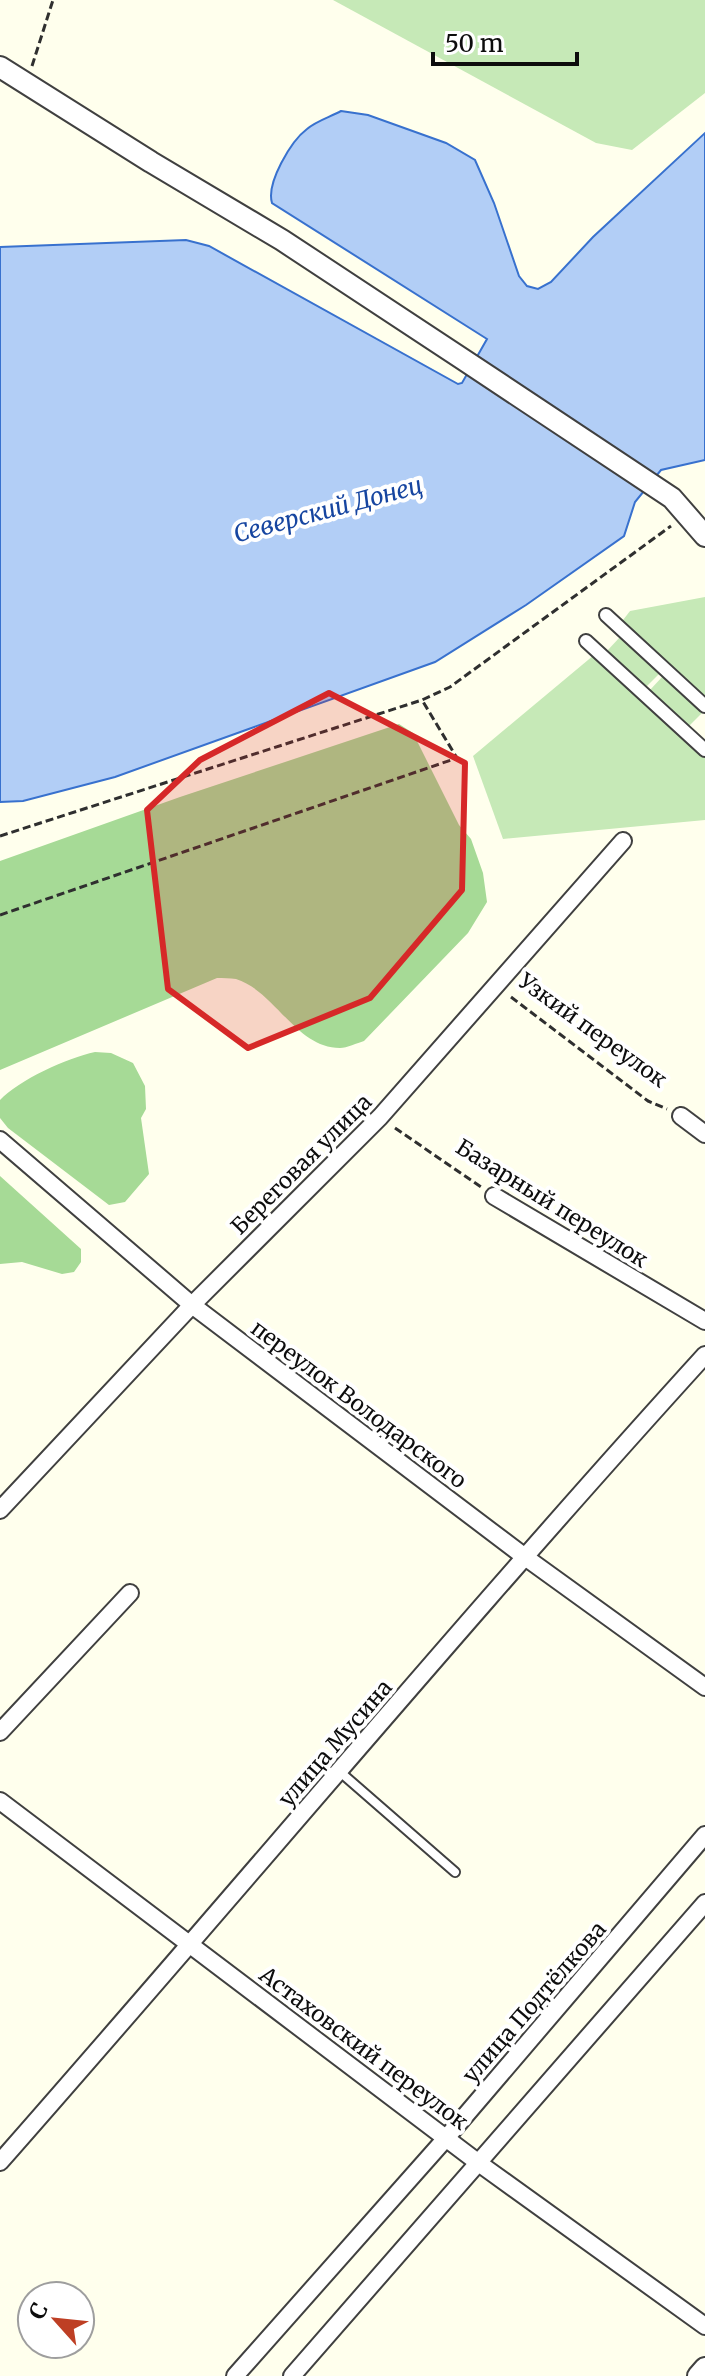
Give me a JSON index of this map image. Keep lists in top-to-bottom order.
{
  "streets": {
    "street": [
      "Береговая улица",
      "Базарный переулок",
      "переулок Володарского",
      "улица Мусина",
      "улица Подтёлкова",
      "Астаховский переулок"
    ],
    "path": ["Узкий переулок"]
  },
  "crossings": [
    ["Узкий переулок", "Береговая улица"],
    ["Береговая улица", "Базарный переулок"],
    ["Береговая улица", "переулок Володарского"],
    ["переулок Володарского", "улица Мусина"],
    ["улица Мусина", "Астаховский переулок"],
    ["улица Подтёлкова", "Астаховский переулок"]
  ],
  "water": ["Северский Донец"],
  "scale_bar": "50 m",
  "north": "top left"
}
